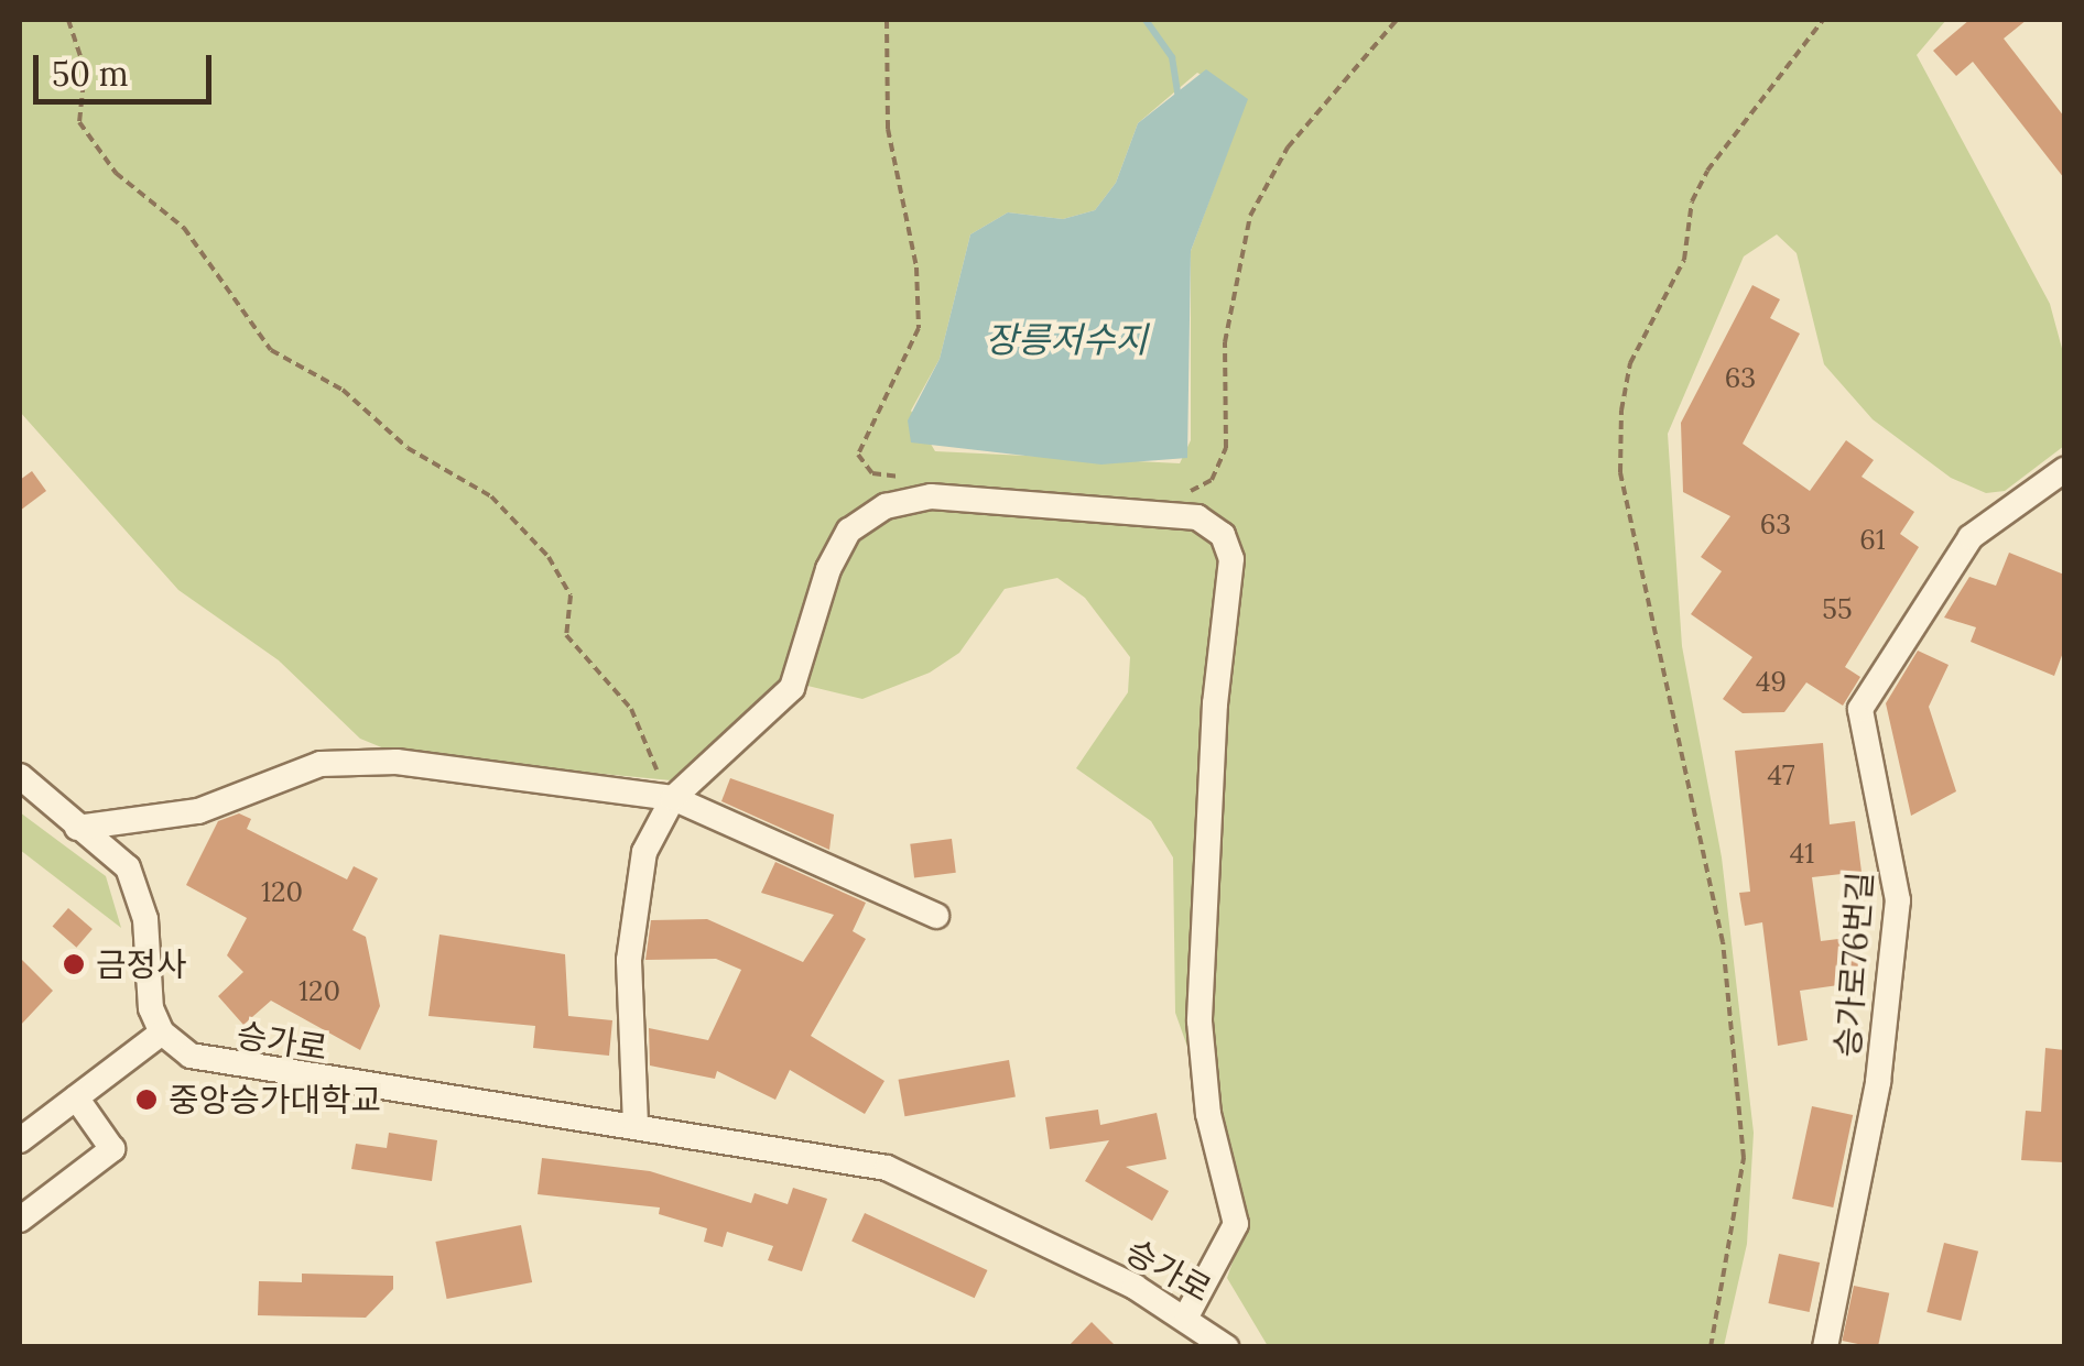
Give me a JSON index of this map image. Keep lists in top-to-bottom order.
{
  "streets": {
    "street": ["승가로76번길", "승가로"]
  },
  "water": ["장릉저수지"],
  "places": ["금정사", "중앙승가대학교"],
  "house_numbers": [
    "63",
    "63",
    "61",
    "55",
    "49",
    "47",
    "41",
    "120",
    "120"
  ],
  "scale_bar": "50 m"
}
